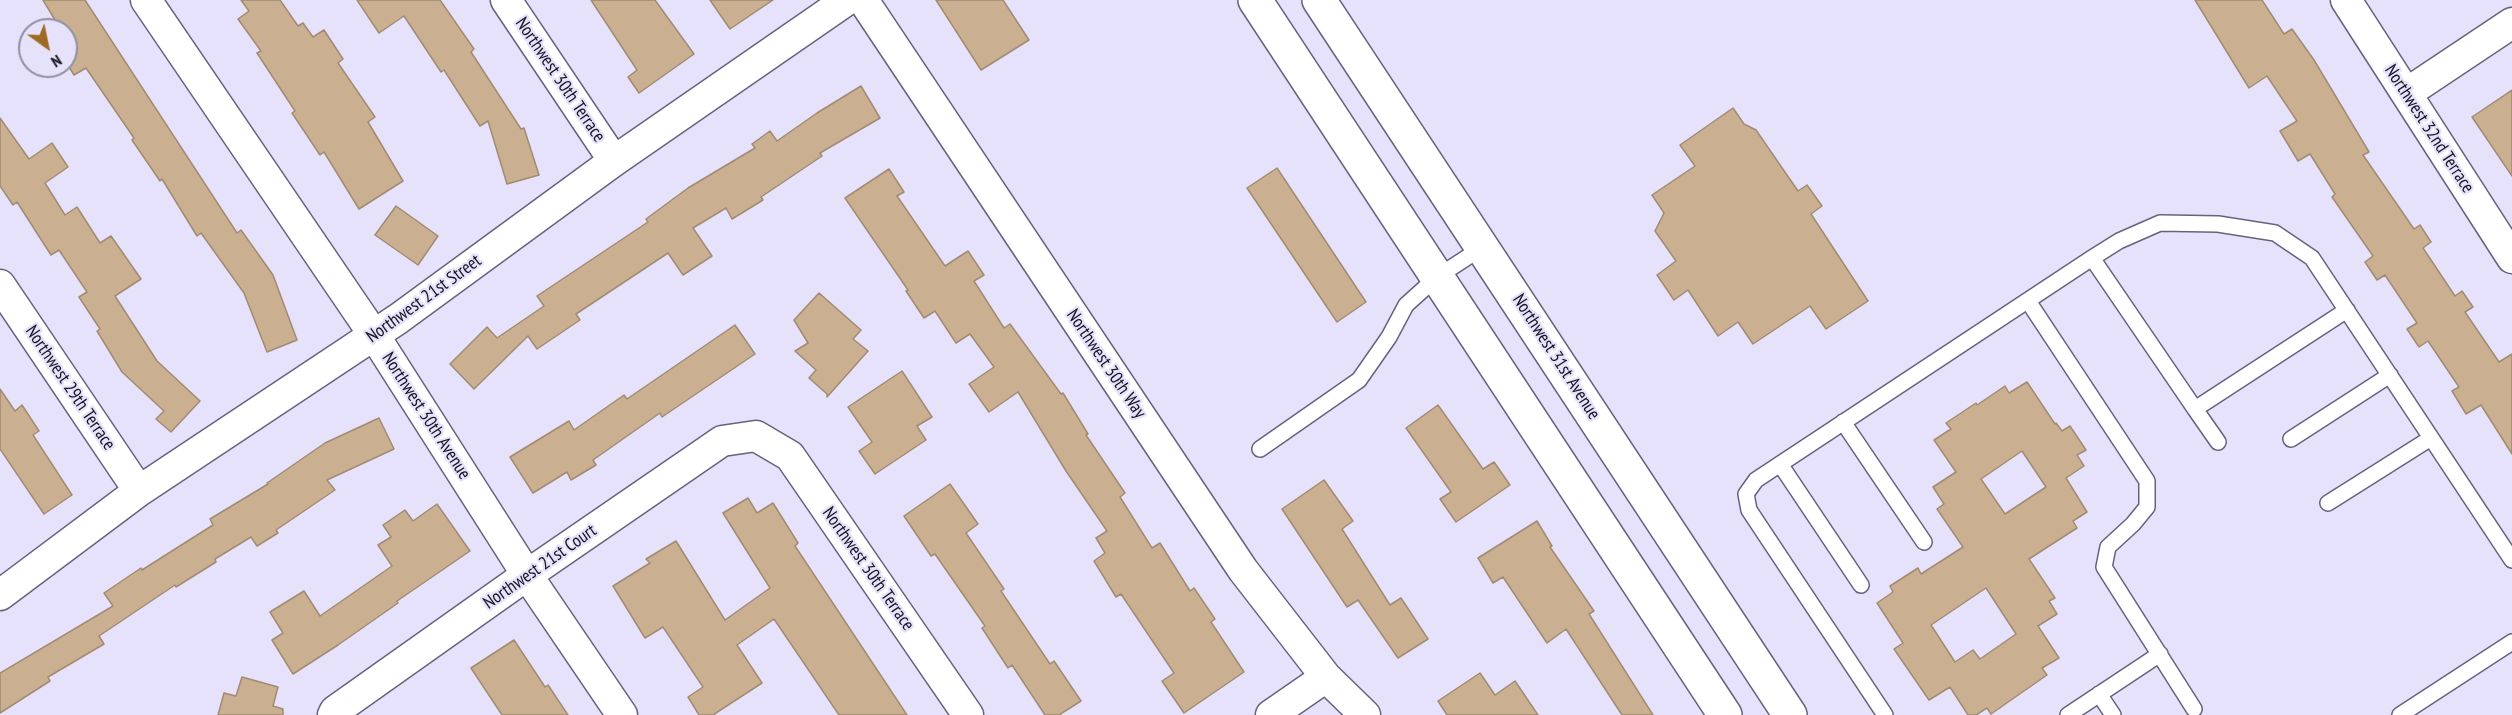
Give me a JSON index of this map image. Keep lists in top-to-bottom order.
{
  "streets": {
    "main road": ["Northwest 31st Avenue"],
    "street": [
      "Northwest 30th Terrace",
      "Northwest 32nd Terrace",
      "Northwest 21st Street",
      "Northwest 30th Way",
      "Northwest 29th Terrace",
      "Northwest 30th Avenue",
      "Northwest 21st Court"
    ]
  },
  "crossings": [
    ["Northwest 30th Terrace", "Northwest 21st Street"],
    ["Northwest 30th Terrace", "Northwest 21st Court"],
    ["Northwest 21st Street", "Northwest 29th Terrace"],
    ["Northwest 21st Street", "Northwest 30th Avenue"],
    ["Northwest 30th Avenue", "Northwest 21st Court"]
  ],
  "north": "bottom right"
}
